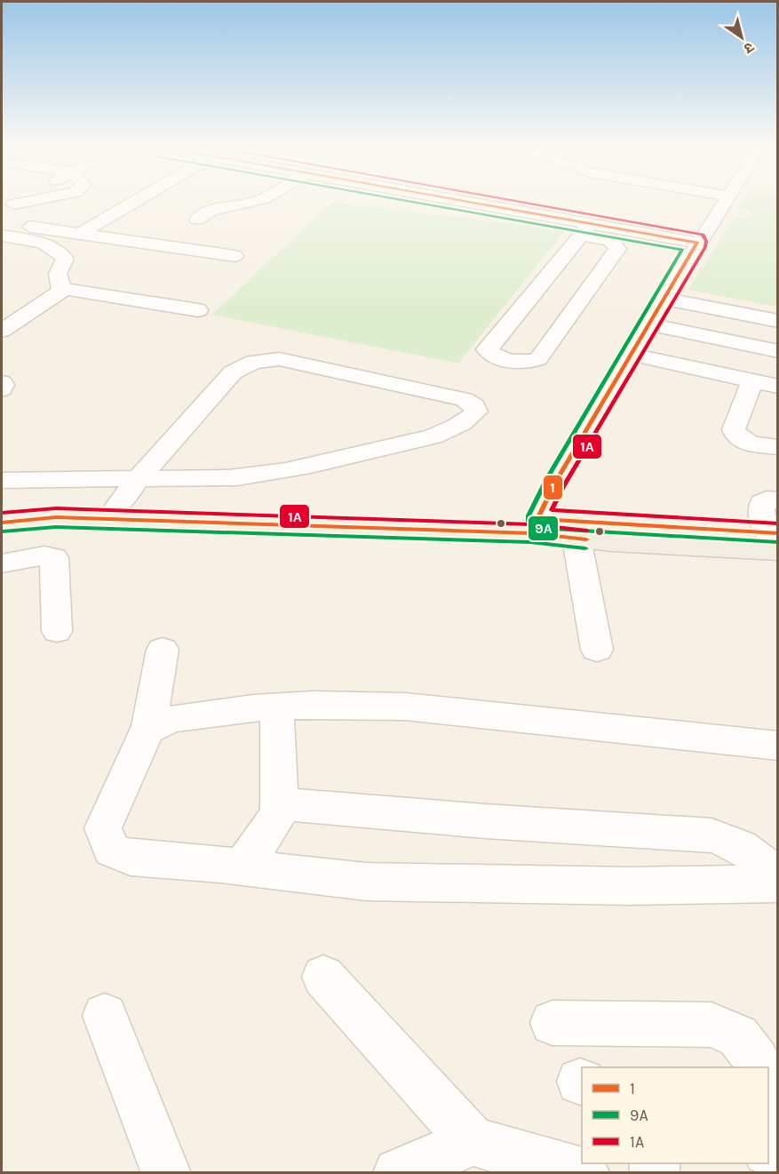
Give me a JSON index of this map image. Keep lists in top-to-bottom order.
{
  "lines": ["transit line 1", "transit line 9A", "transit line 1A"],
  "legend": ["1", "9A", "1A"],
  "north": "bottom right"
}
